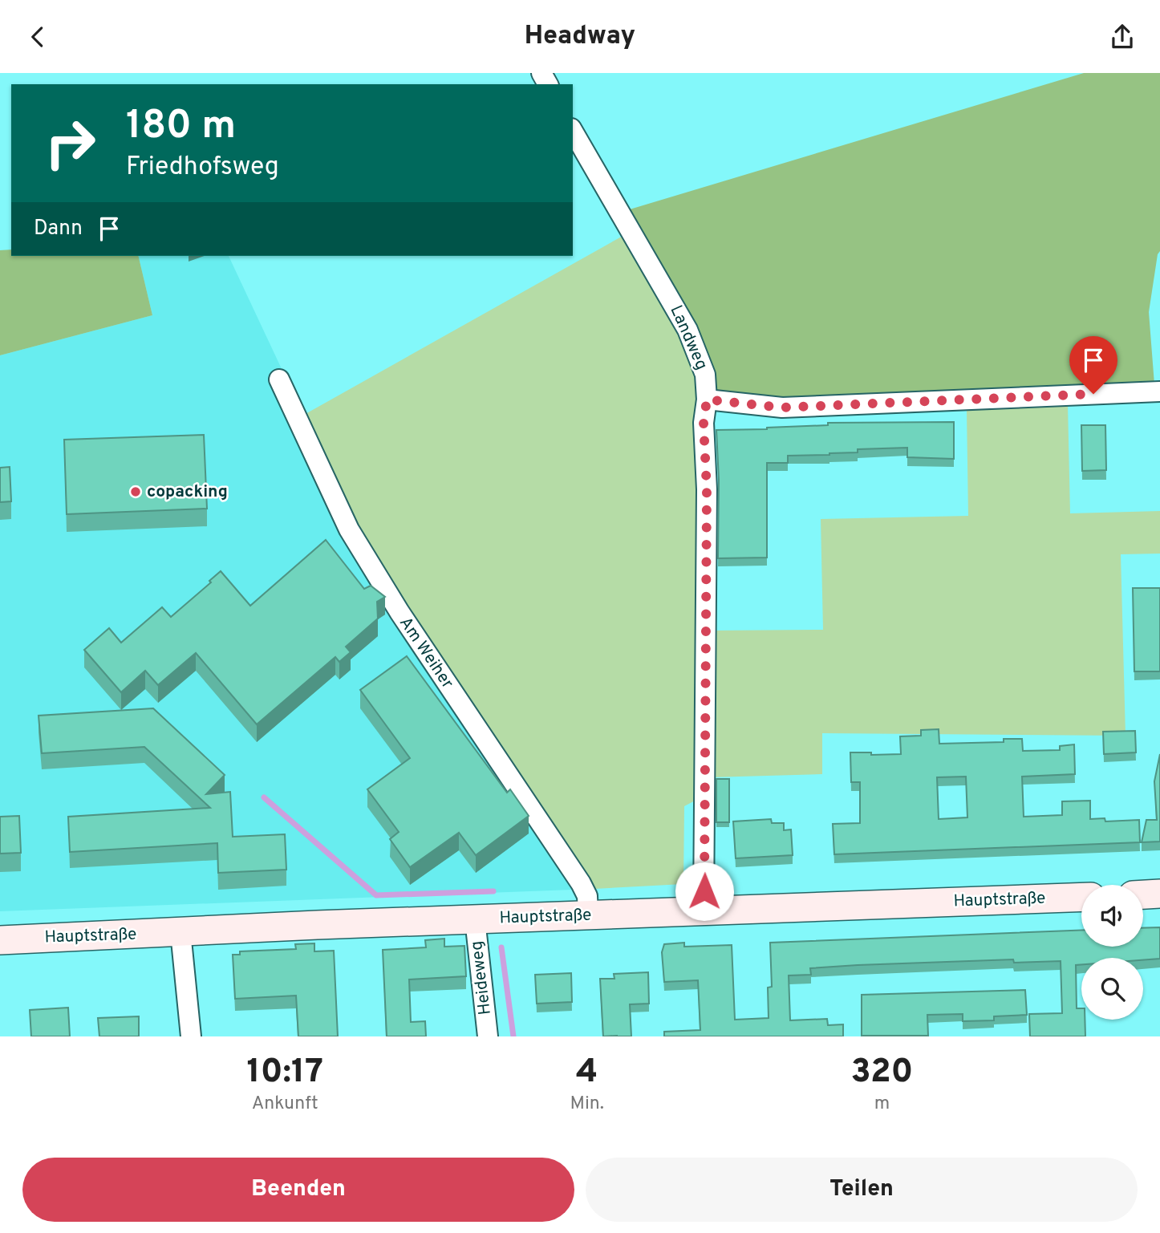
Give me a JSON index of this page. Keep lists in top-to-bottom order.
{
  "streets": {
    "main road": ["Hauptstraße"],
    "street": ["Landweg", "Am Weiher", "Heideweg"]
  },
  "crossings": [
    ["Landweg", "Hauptstraße"],
    ["Am Weiher", "Hauptstraße"],
    ["Hauptstraße", "Heideweg"]
  ],
  "places": ["copacking"],
  "page": {
    "header": "Headway",
    "turn": ["180 m", "Friedhofsweg"],
    "then": "Dann",
    "eta": [
      "10:17",
      "Ankunft",
      "4",
      "Min.",
      "320",
      "m"
    ],
    "buttons": ["Beenden", "Teilen"]
  }
}
